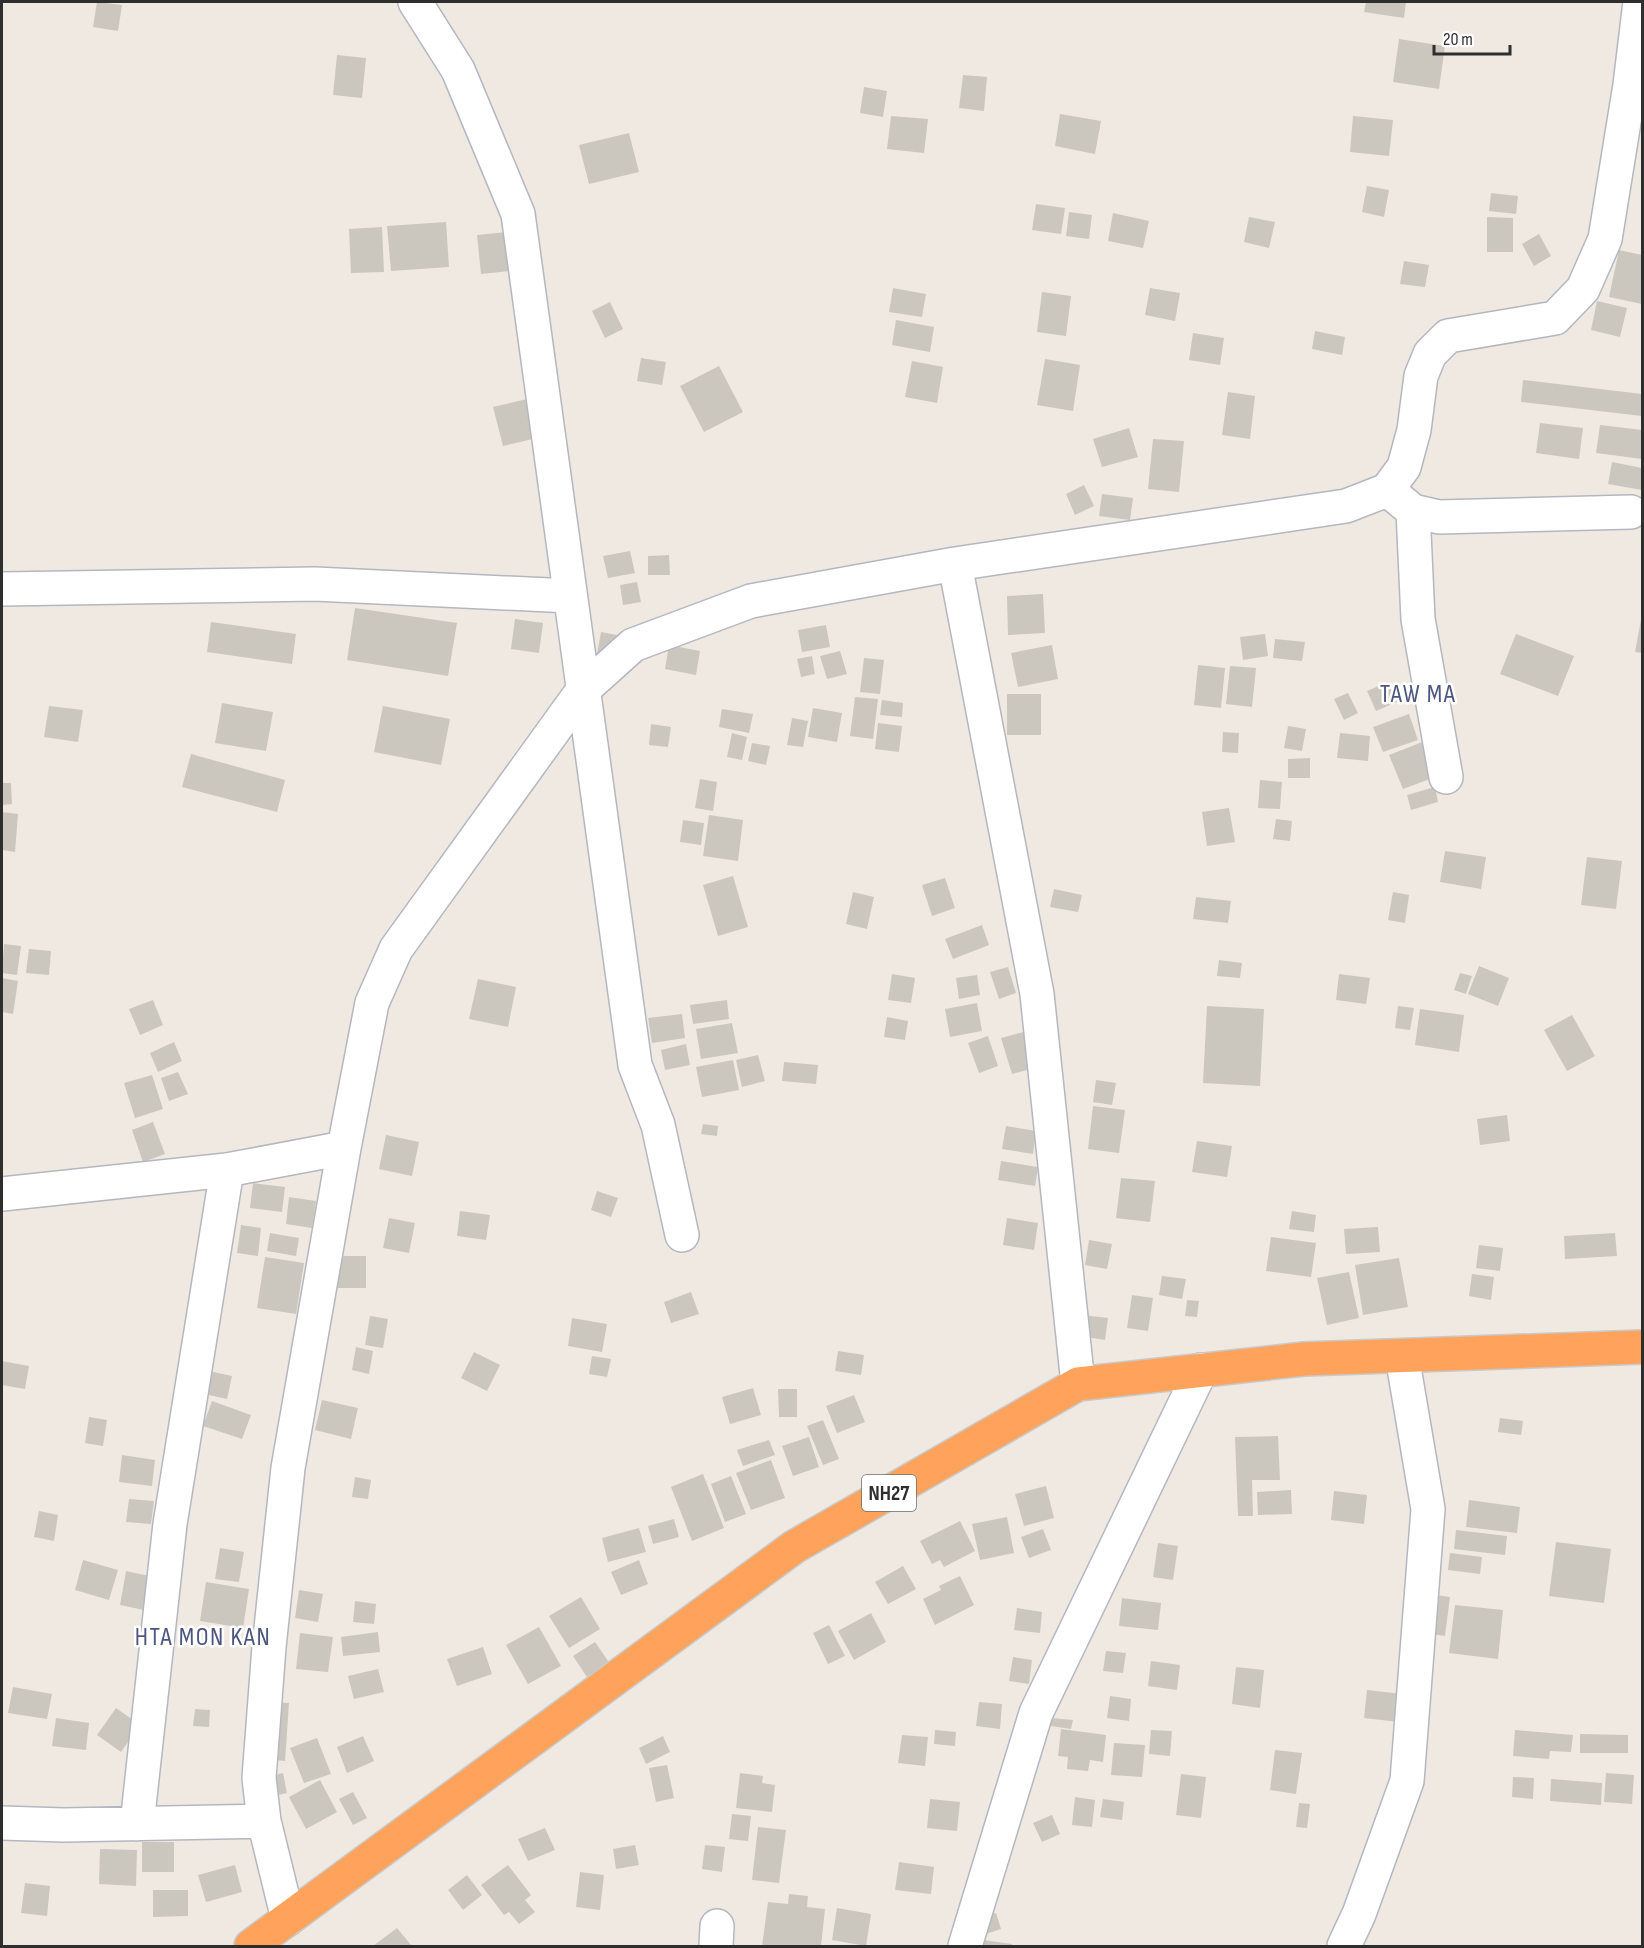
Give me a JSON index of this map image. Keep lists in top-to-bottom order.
{
  "streets": {
    "highway": ["NH27"]
  },
  "districts": ["TAW MA", "HTA MON KAN"],
  "scale_bar": "20 m"
}
